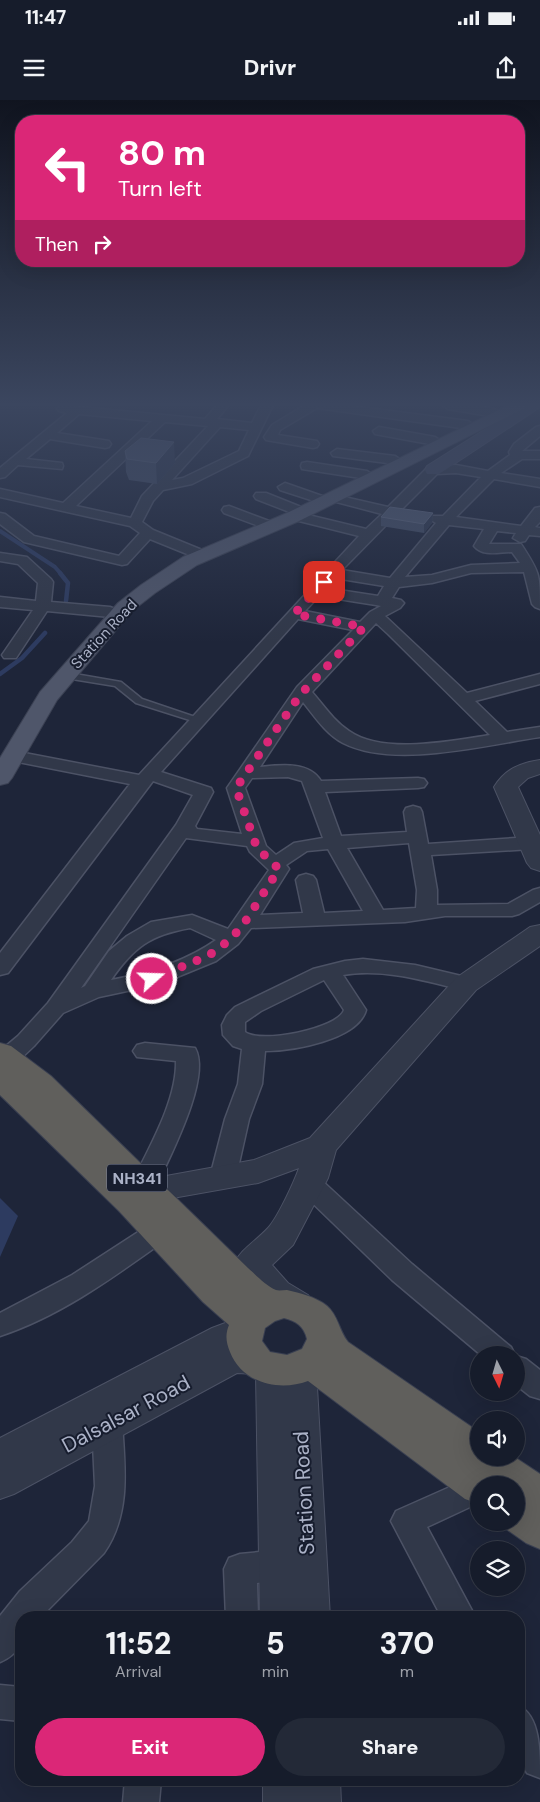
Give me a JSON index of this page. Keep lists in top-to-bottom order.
{
  "streets": {
    "highway": ["NH341"],
    "main road": ["Station Road"],
    "street": ["Dalsalsar Road"]
  },
  "crossings": [
    ["Station Road", "NH341"],
    ["Station Road", "Dalsalsar Road"],
    ["NH341", "Dalsalsar Road"]
  ],
  "north": "bottom",
  "page": {
    "status": "11:47",
    "header": "Drivr",
    "turn": ["80 m", "Turn left"],
    "then": "Then",
    "eta": [
      "11:52",
      "Arrival",
      "5",
      "min",
      "370",
      "m"
    ],
    "buttons": ["Exit", "Share"]
  }
}
